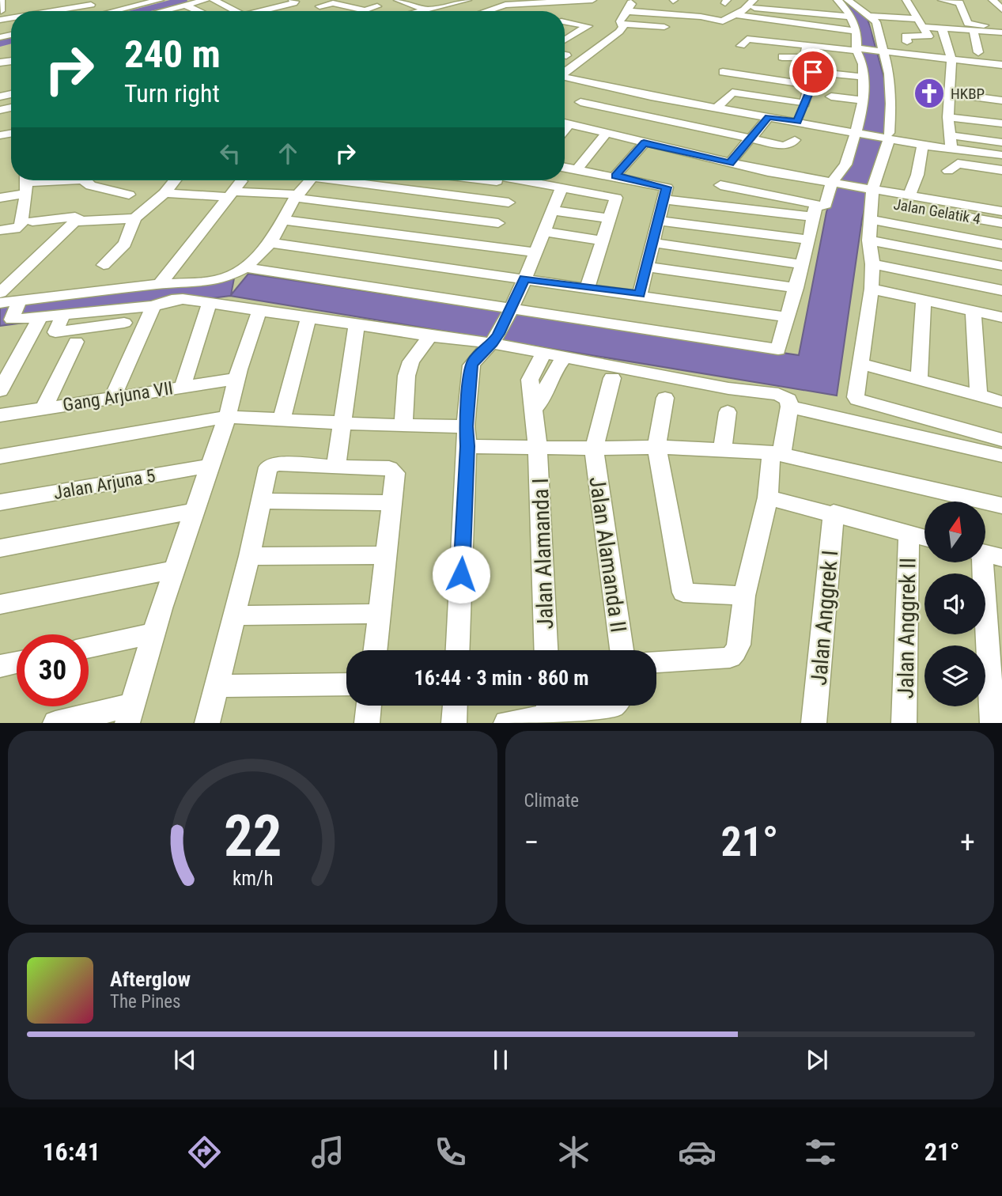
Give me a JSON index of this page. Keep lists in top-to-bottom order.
{
  "streets": {
    "street": [
      "Jalan Gelatik 4",
      "Gang Arjuna VII",
      "Jalan Arjuna 5",
      "Jalan Alamanda I",
      "Jalan Alamanda II",
      "Jalan Anggrek I",
      "Jalan Anggrek II"
    ]
  },
  "places": {
    "church": ["HKBP"]
  },
  "north": "top",
  "page": {
    "turn": ["240 m", "Turn right"],
    "limit": "30",
    "trip": "16:44 · 3 min · 860 m",
    "tile": "Climate",
    "heat": ["−", "21°", "+"],
    "song": ["Afterglow", "The Pines"],
    "tabs": ["16:41", "21°"],
    "gauge": ["22", "km/h"]
  }
}
